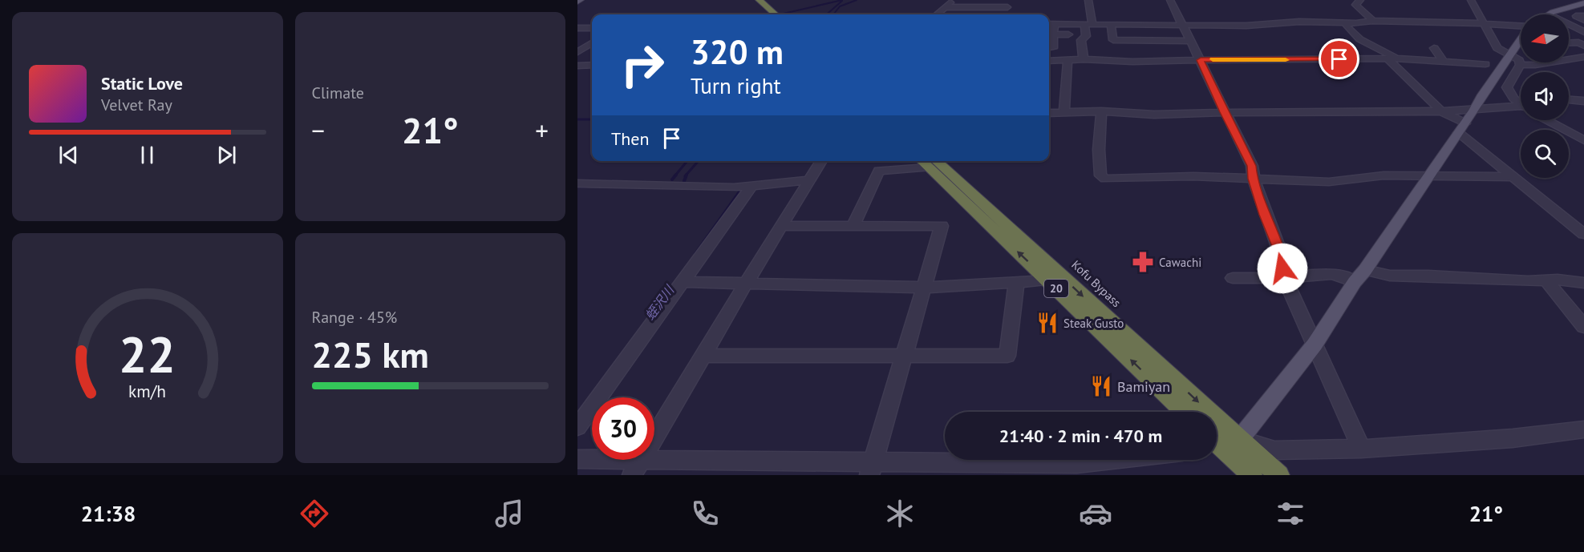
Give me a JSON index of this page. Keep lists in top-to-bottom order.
{
  "streets": {
    "highway": ["Kofu Bypass", "20"]
  },
  "crossings": [
    ["Kofu Bypass", "20"]
  ],
  "water": ["蛭沢川"],
  "places": {
    "pharmacy": ["Cawachi"],
    "restaurant": ["Steak Gusto", "Bamiyan"]
  },
  "north": "left",
  "page": {
    "tile": [
      "Climate",
      ["Range · 45%", "225 km"]
    ],
    "turn": ["320 m", "Turn right"],
    "song": ["Static Love", "Velvet Ray"],
    "heat": ["−", "21°", "+"],
    "then": "Then",
    "limit": "30",
    "trip": "21:40 · 2 min · 470 m",
    "tabs": ["21:38", "21°"],
    "gauge": ["22", "km/h"]
  }
}
